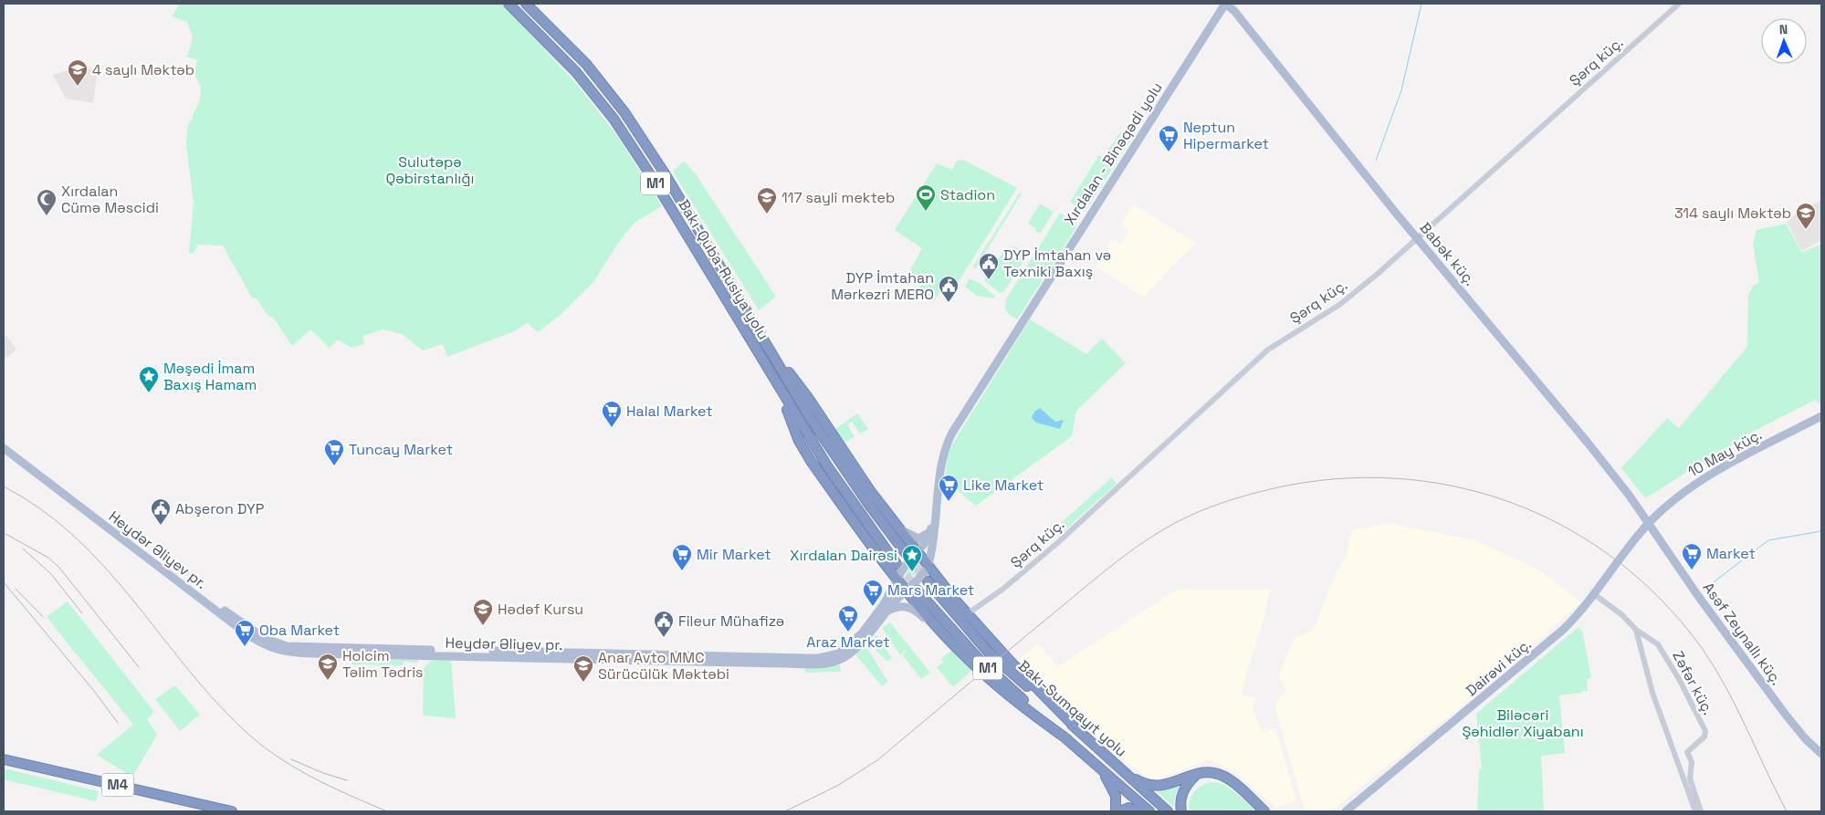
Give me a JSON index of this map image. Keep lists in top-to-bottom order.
{
  "streets": {
    "highway": [
      "M1",
      "Bakı-Quba-Rusiya yolu",
      "Bakı-Sumqayıt yolu",
      "M4"
    ],
    "main road": [
      "Xırdalan - Binəqədi yolu",
      "Babək küç.",
      "10 May küç.",
      "Heydər Əliyev pr.",
      "Asəf Zeynallı küç.",
      "Dairəvi küç."
    ],
    "street": ["Şərq küç.", "Zəfər küç."]
  },
  "crossings": [
    ["Şərq küç.", "Babək küç."],
    ["Xırdalan - Binəqədi yolu", "Babək küç."],
    ["Babək küç.", "10 May küç."],
    ["Babək küç.", "Asəf Zeynallı küç."],
    ["Babək küç.", "Dairəvi küç."],
    ["10 May küç.", "Asəf Zeynallı küç."],
    ["10 May küç.", "Dairəvi küç."],
    ["Asəf Zeynallı küç.", "Dairəvi küç."]
  ],
  "parks": ["Sulutəpə Qəbirstanlığı", "Biləcəri Şəhidlər Xiyabanı"],
  "places": {
    "school or university": [
      "4 saylı Məktəb",
      "117 sayli mekteb",
      "314 saylı Məktəb",
      "Hədəf Kursu",
      "Holcim Təlim Tədris",
      "Anar Avto MMC Sürücülük Məktəbi"
    ],
    "supermarket": [
      "Neptun Hipermarket",
      "Halal Market",
      "Tuncay Market",
      "Like Market",
      "Market",
      "Mir Market",
      "Mars Market",
      "Araz Market",
      "Oba Market"
    ],
    "sports": ["Stadion"],
    "mosque": ["Xırdalan Cümə Məscidi"],
    "public building": [
      "DYP İmtahan və Texniki Baxış",
      "DYP İmtahan Mərkəzri MERO",
      "Abşeron DYP",
      "Fileur Mühafizə"
    ],
    "place": ["Məşədi İmam Baxış Hamam", "Xırdalan Dairəsi"]
  },
  "north": "top"
}
